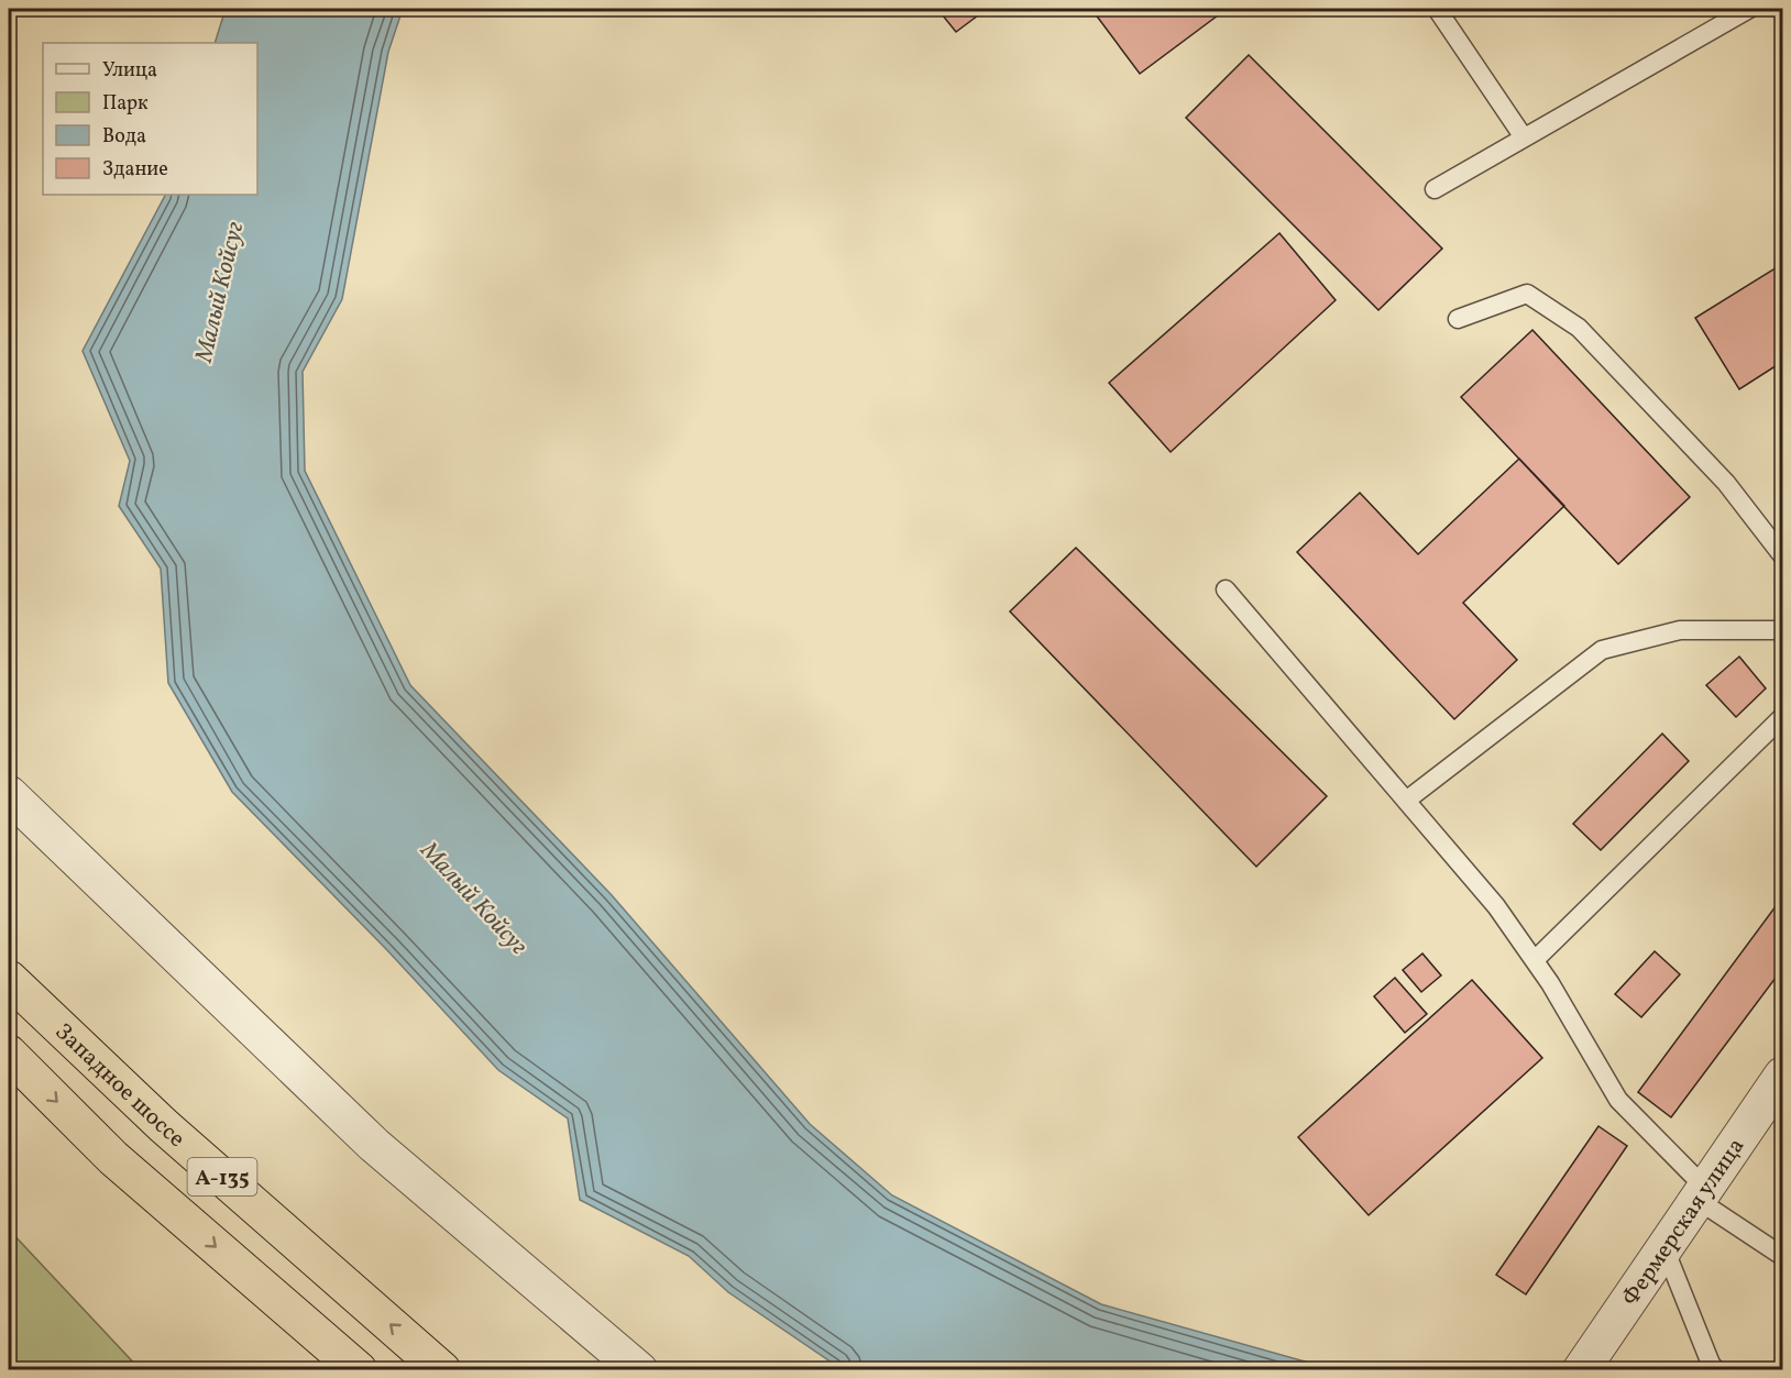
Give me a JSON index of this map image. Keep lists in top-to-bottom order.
{
  "streets": {
    "highway": ["Западное шоссе", "А-135"],
    "street": ["Фермерская улица"]
  },
  "water": ["Малый Койсуг"],
  "legend": [
    "Улица",
    "Парк",
    "Вода",
    "Здание"
  ]
}
